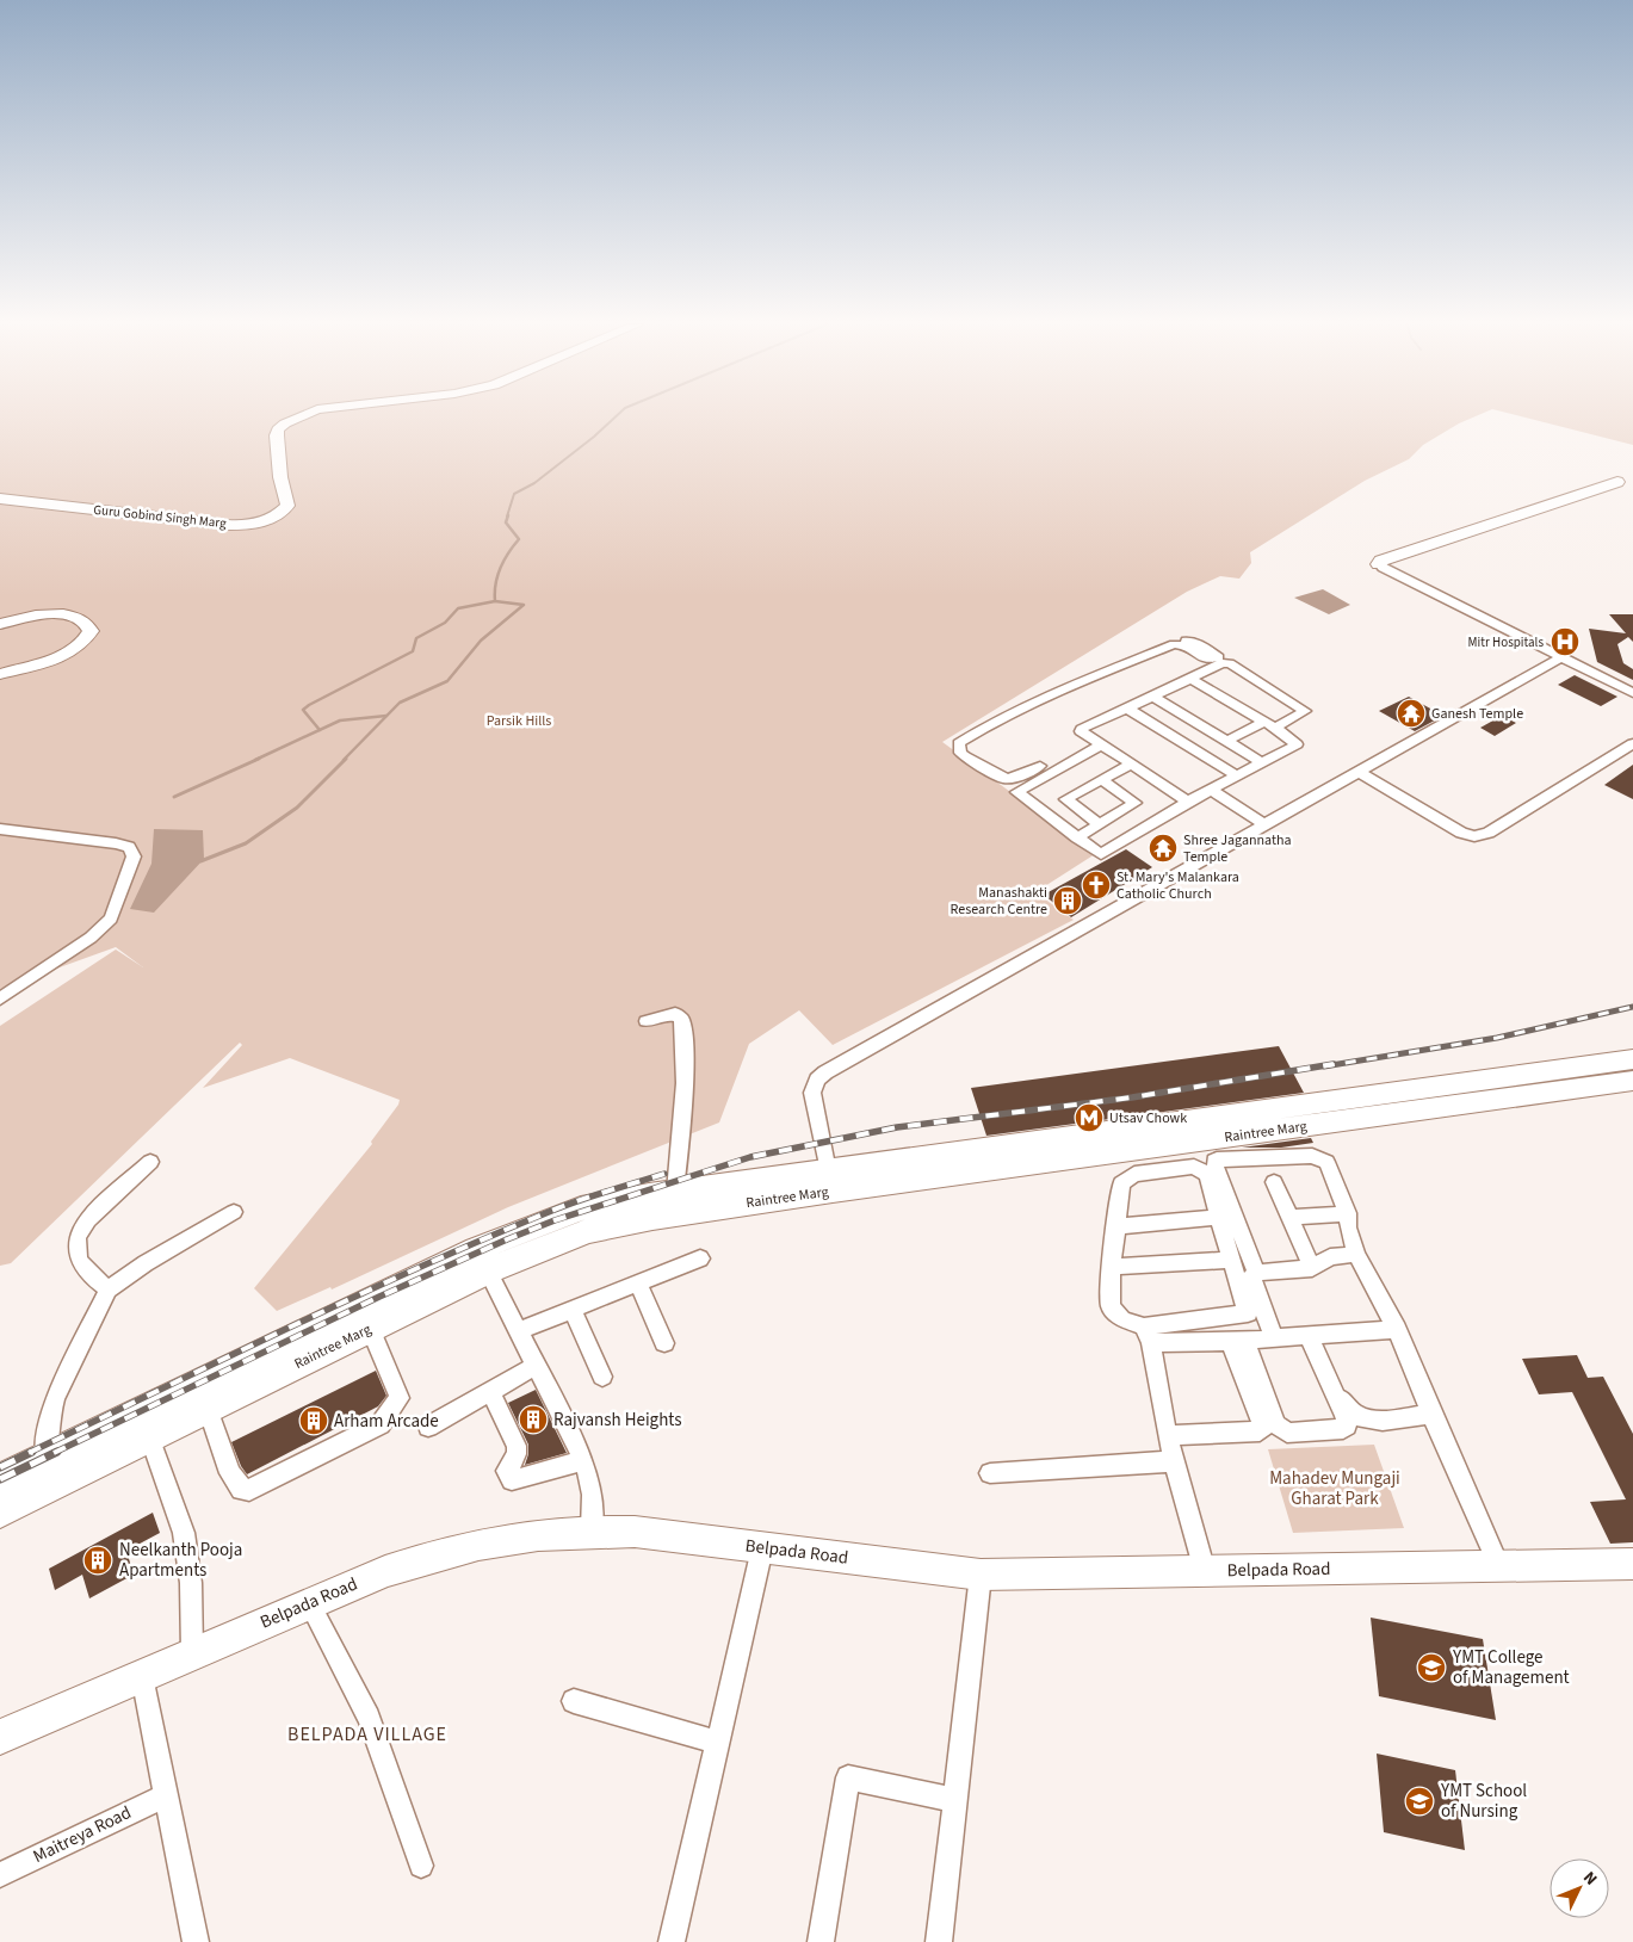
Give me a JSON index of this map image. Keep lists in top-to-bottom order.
{
  "streets": {
    "main road": ["Raintree Marg"],
    "street": ["Guru Gobind Singh Marg", "Belpada Road", "Maitreya Road"]
  },
  "districts": ["BELPADA VILLAGE"],
  "parks": ["Parsik Hills", "Mahadev Mungaji Gharat Park"],
  "places": {
    "hospital": ["Mitr Hospitals"],
    "temple": ["Ganesh Temple", "Shree Jagannatha Temple"],
    "church": ["St. Mary's Malankara Catholic Church"],
    "building": [
      "Manashakti Research Centre",
      "Rajvansh Heights",
      "Arham Arcade",
      "Neelkanth Pooja Apartments"
    ],
    "metro station": ["Utsav Chowk"],
    "school or university": ["YMT College of Management", "YMT School of Nursing"]
  },
  "north": "top right"
}
